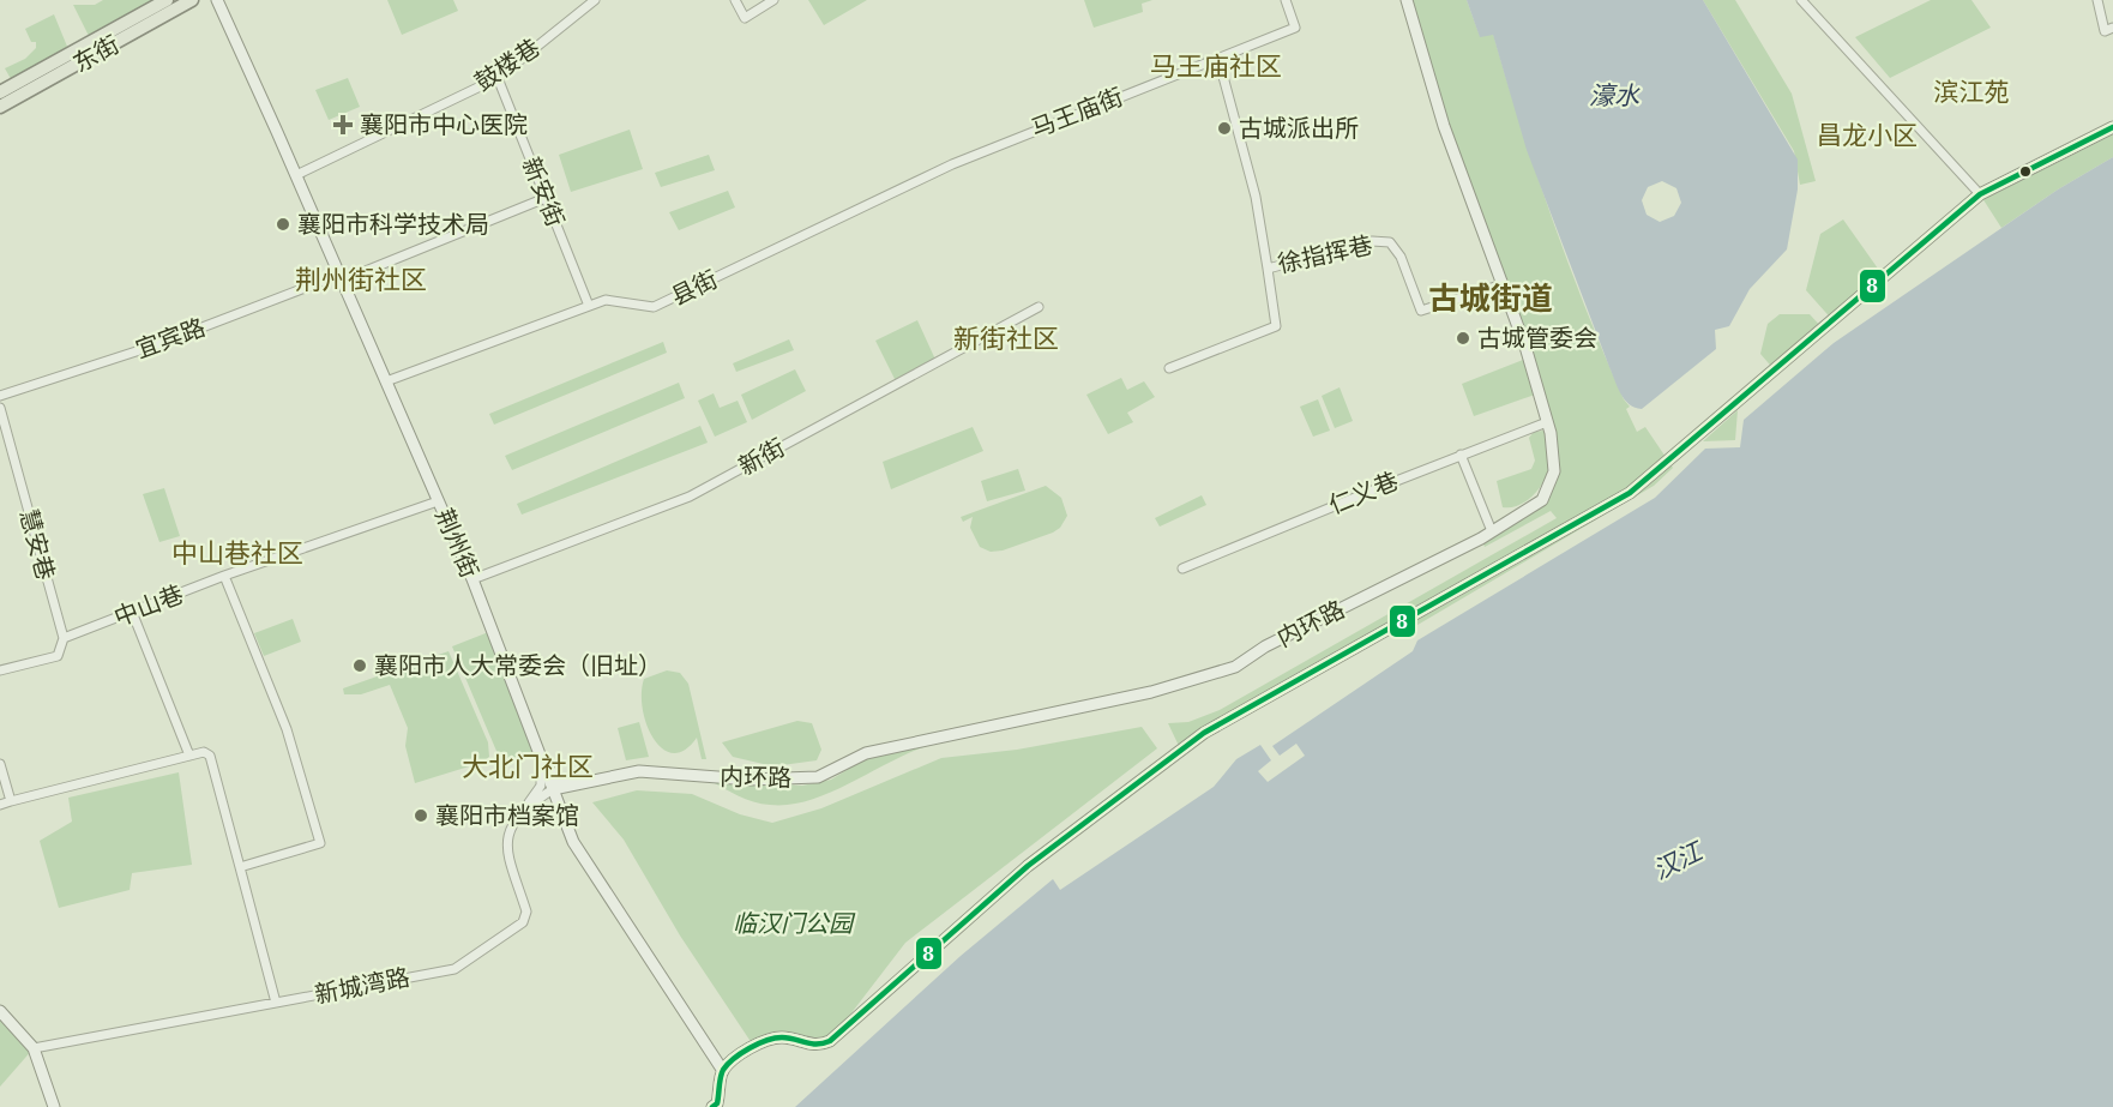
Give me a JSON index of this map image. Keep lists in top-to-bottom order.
{
  "streets": {
    "main road": ["东街"],
    "street": [
      "鼓楼巷",
      "马王庙街",
      "新安街",
      "徐指挥巷",
      "县街",
      "宜宾路",
      "新街",
      "仁义巷",
      "荆州街",
      "慧安巷",
      "中山巷",
      "内环路",
      "新城湾路"
    ]
  },
  "crossings": [
    ["鼓楼巷", "新安街"],
    ["鼓楼巷", "荆州街"],
    ["马王庙街", "徐指挥巷"],
    ["马王庙街", "县街"],
    ["新安街", "县街"],
    ["新安街", "宜宾路"],
    ["徐指挥巷", "内环路"],
    ["县街", "荆州街"],
    ["宜宾路", "荆州街"],
    ["新街", "荆州街"],
    ["仁义巷", "内环路"],
    ["荆州街", "中山巷"],
    ["荆州街", "内环路"],
    ["荆州街", "新城湾路"],
    ["慧安巷", "中山巷"],
    ["内环路", "新城湾路"]
  ],
  "districts": [
    "马王庙社区",
    "滨江苑",
    "昌龙小区",
    "荆州街社区",
    "古城街道",
    "新街社区",
    "中山巷社区",
    "大北门社区"
  ],
  "water": ["濠水", "汉江"],
  "parks": ["临汉门公园"],
  "places": {
    "health": ["襄阳市中心医院"],
    "other": [
      "古城派出所",
      "襄阳市科学技术局",
      "古城管委会",
      "襄阳市人大常委会（旧址）",
      "襄阳市档案馆"
    ]
  },
  "lines": ["transit line 8"]
}
